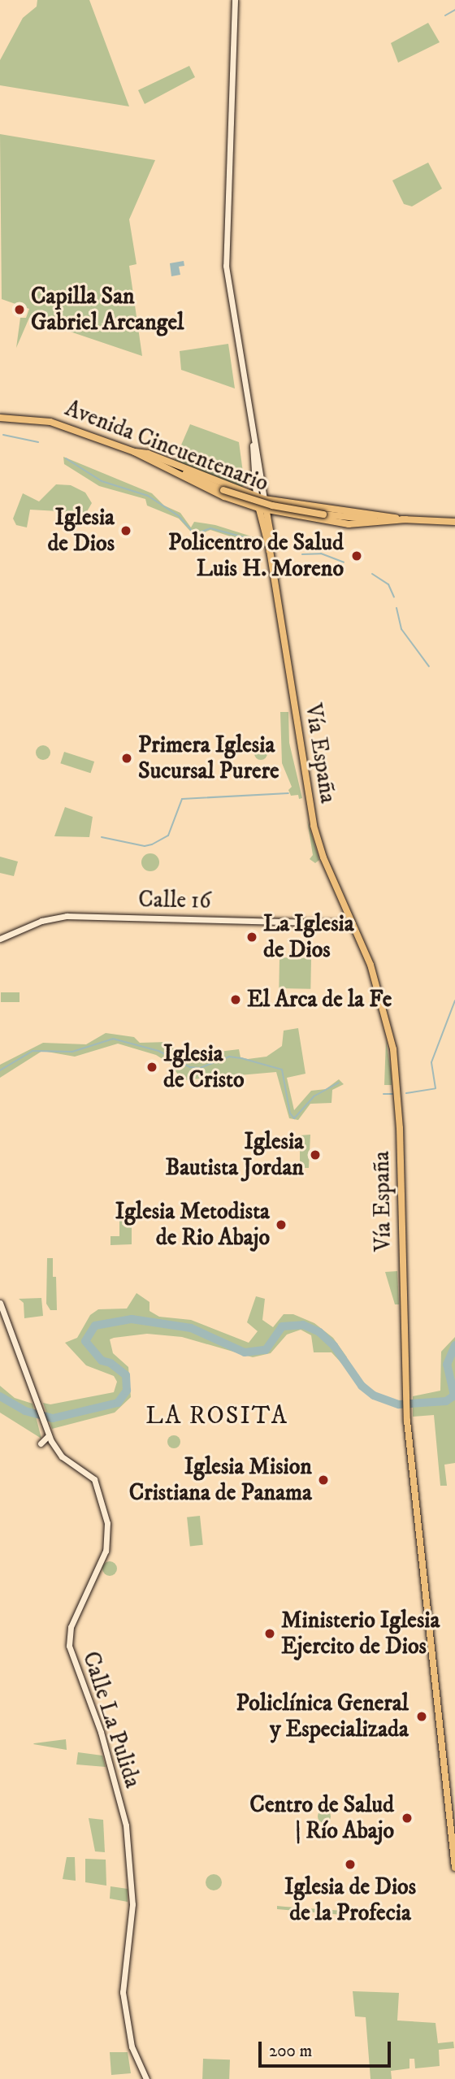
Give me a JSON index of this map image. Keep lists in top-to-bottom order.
{
  "streets": {
    "main road": [
      "Avenida Cincuentenario",
      "Vía España",
      "Calle 16",
      "Calle La Pulida"
    ]
  },
  "crossings": [
    ["Vía España", "Calle 16"]
  ],
  "districts": ["LA ROSITA"],
  "places": [
    "Capilla San Gabriel Arcangel",
    "Iglesia de Dios",
    "Policentro de Salud Luis H. Moreno",
    "Primera Iglesia Sucursal Purere",
    "La Iglesia de Dios",
    "El Arca de la Fe",
    "Iglesia de Cristo",
    "Iglesia Bautista Jordan",
    "Iglesia Metodista de Rio Abajo",
    "Iglesia Mision Cristiana de Panama",
    "Ministerio Iglesia Ejercito de Dios",
    "Policlínica General y Especializada",
    "Centro de Salud | Río Abajo",
    "Iglesia de Dios de la Profecia"
  ],
  "scale_bar": "200 m"
}
